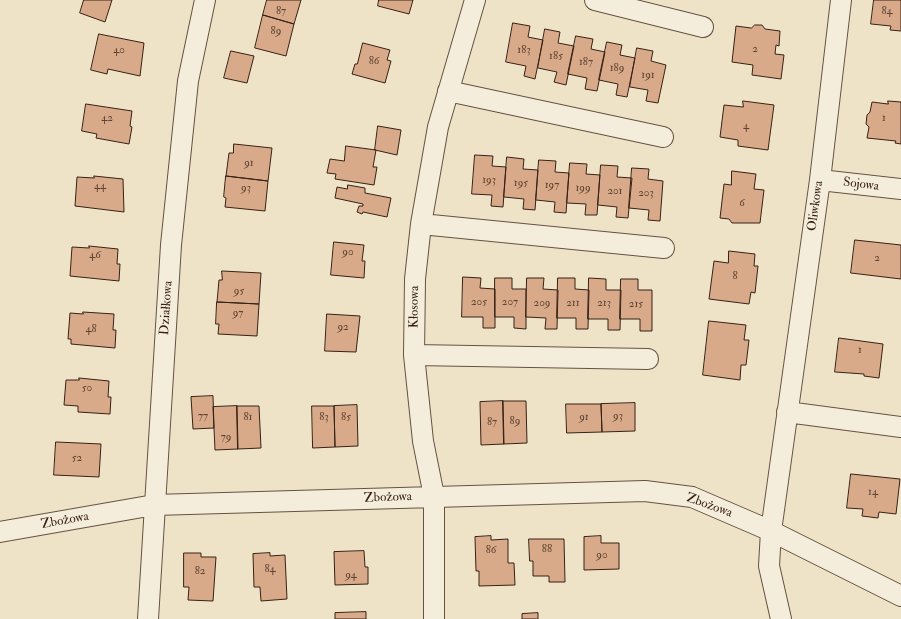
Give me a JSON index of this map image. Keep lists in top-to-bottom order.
{
  "streets": {
    "street": [
      "Sojowa",
      "Oliwkowa",
      "Kłosowa",
      "Działkowa",
      "Zbożowa"
    ]
  },
  "crossings": [
    ["Sojowa", "Oliwkowa"],
    ["Oliwkowa", "Zbożowa"],
    ["Kłosowa", "Zbożowa"],
    ["Działkowa", "Zbożowa"]
  ],
  "house_numbers": [
    "87",
    "84",
    "89",
    "2",
    "40",
    "183",
    "185",
    "86",
    "187",
    "189",
    "191",
    "42",
    "1",
    "4",
    "91",
    "193",
    "195",
    "197",
    "44",
    "93",
    "199",
    "201",
    "203",
    "6",
    "90",
    "46",
    "2",
    "8",
    "95",
    "205",
    "207",
    "209",
    "211",
    "213",
    "215",
    "97",
    "92",
    "48",
    "1",
    "50",
    "77",
    "93",
    "81",
    "83",
    "85",
    "91",
    "89",
    "87",
    "79",
    "52",
    "14",
    "88",
    "86",
    "90",
    "84",
    "82",
    "94"
  ]
}
